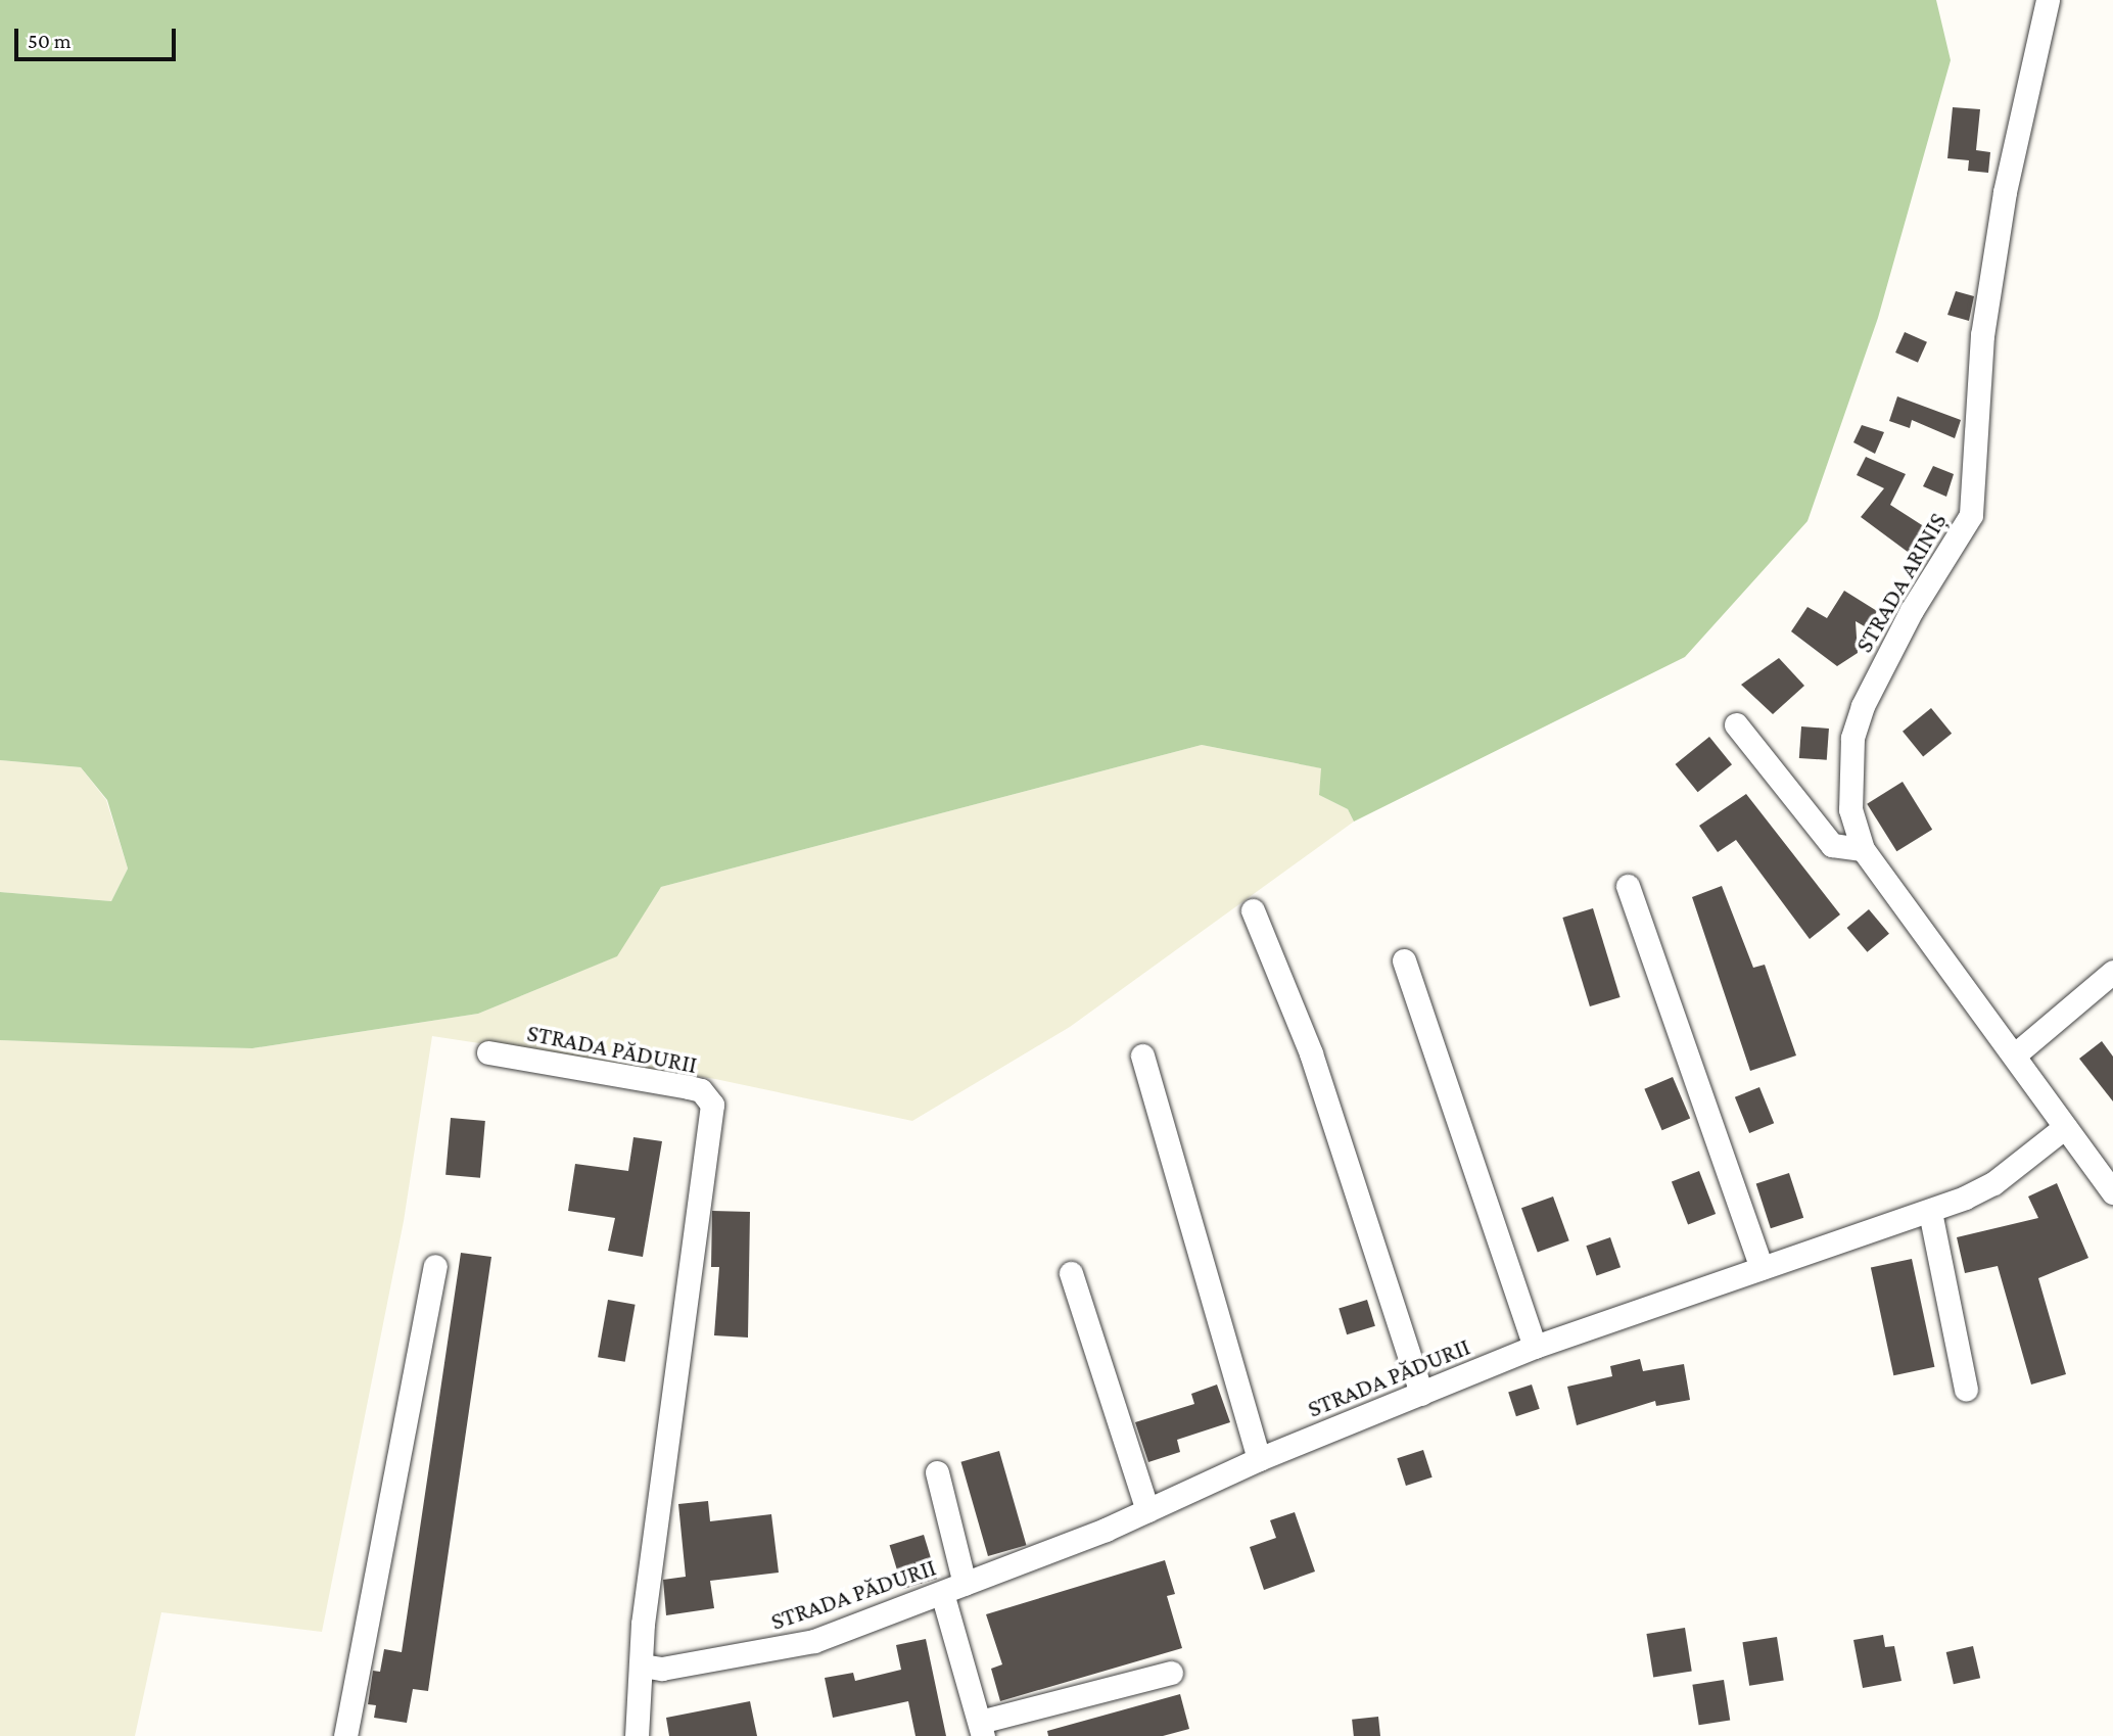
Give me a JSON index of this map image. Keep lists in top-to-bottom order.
{
  "streets": {
    "street": ["STRADA ARINIȘ", "STRADA PĂDURII"]
  },
  "crossings": [
    ["STRADA ARINIȘ", "STRADA PĂDURII"]
  ],
  "scale_bar": "50 m"
}
